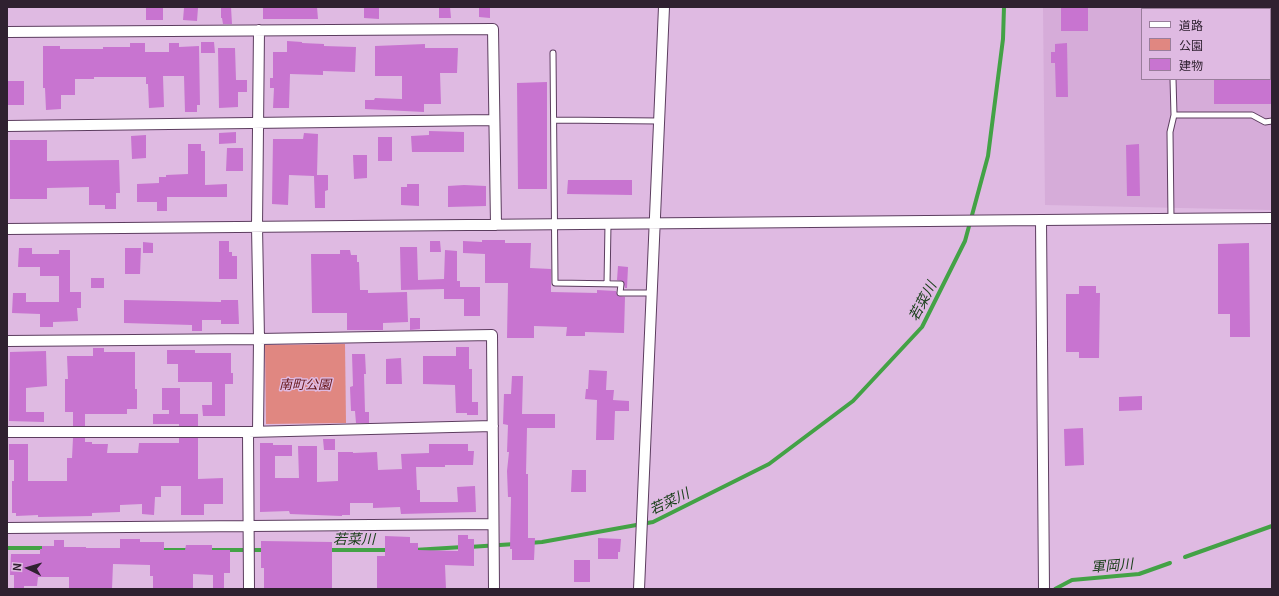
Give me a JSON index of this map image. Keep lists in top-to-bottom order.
{
  "water": ["若菜川", "軍岡川"],
  "parks": ["南町公園"],
  "legend": ["道路", "公園", "建物"],
  "north": "left"
}
